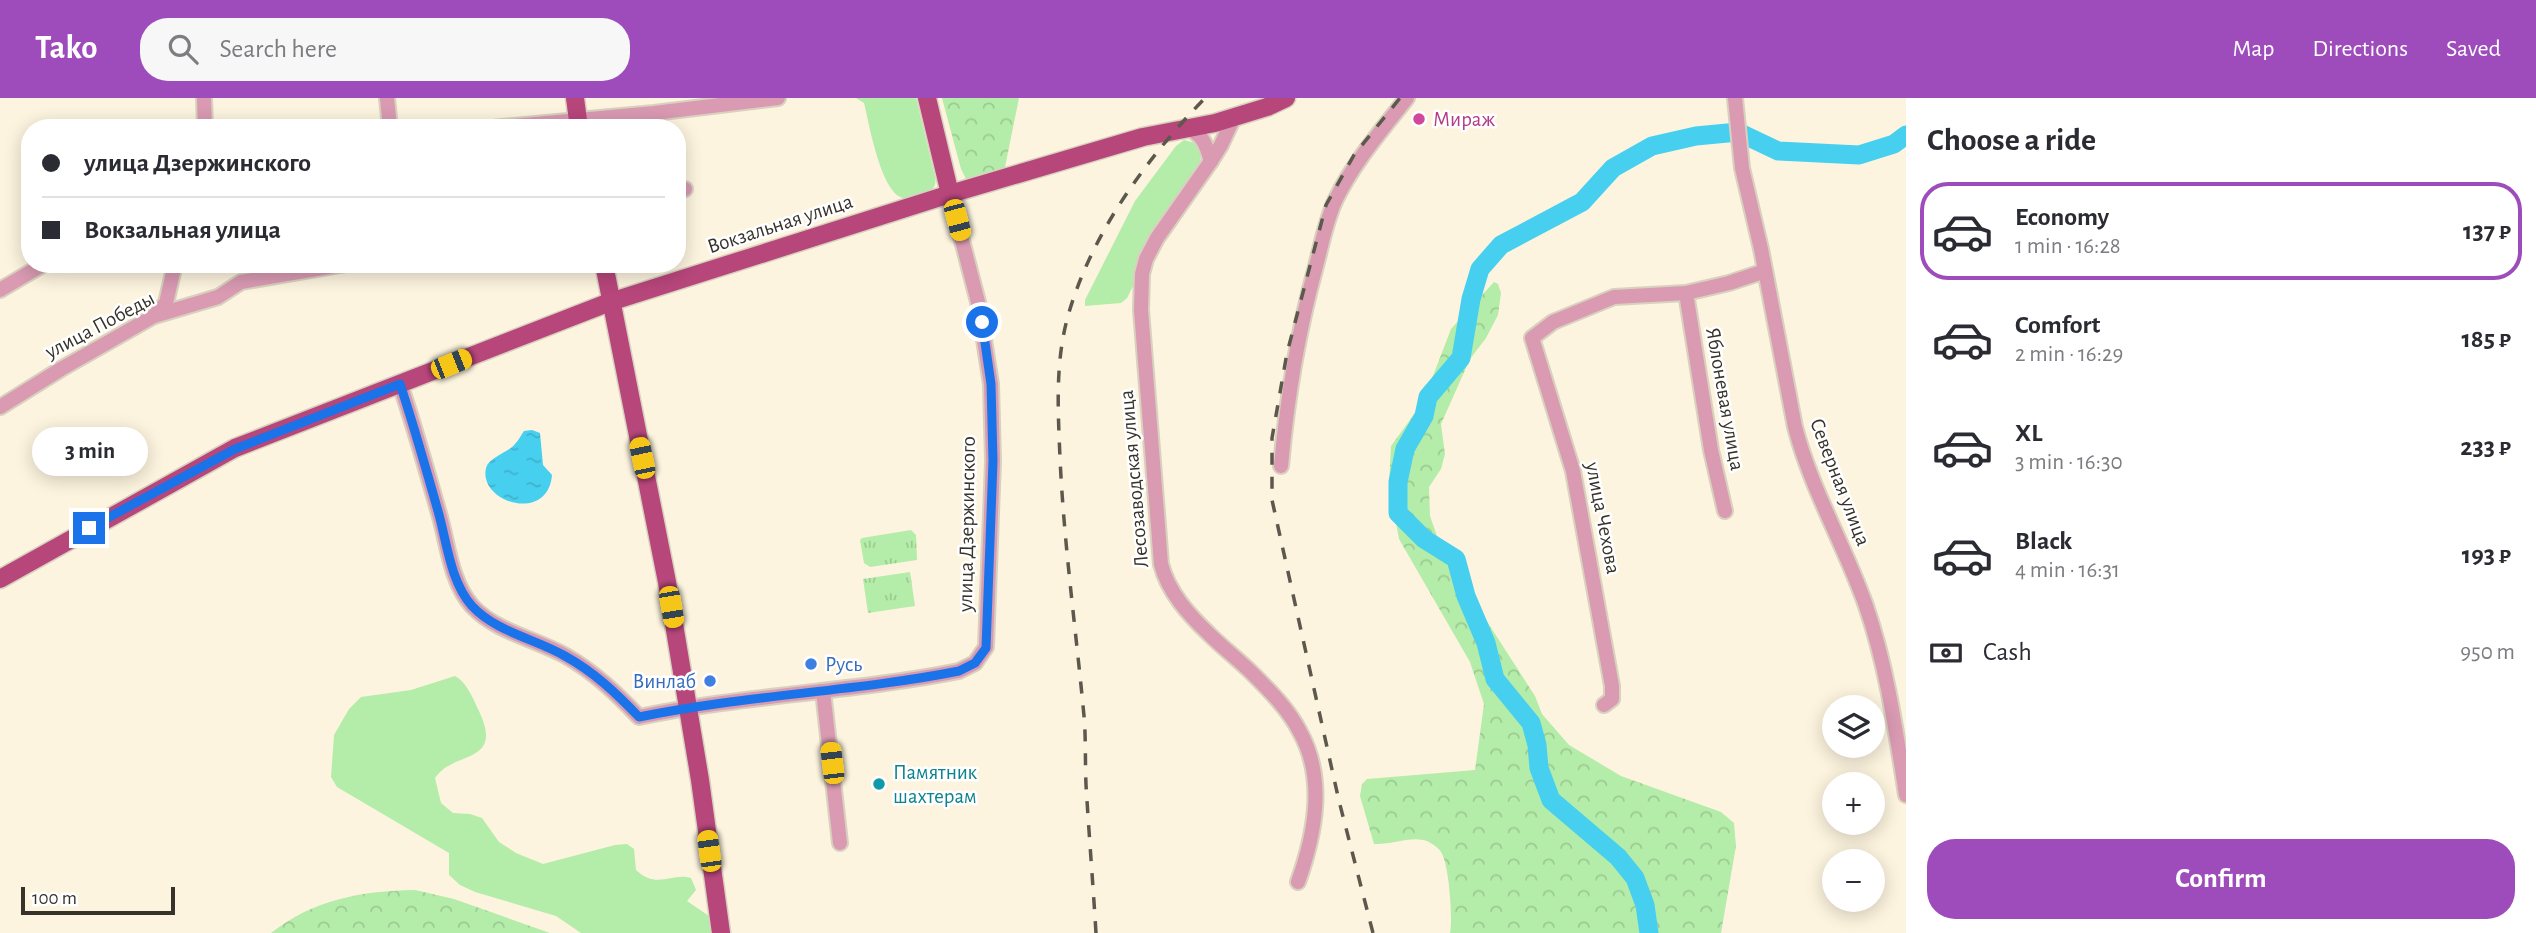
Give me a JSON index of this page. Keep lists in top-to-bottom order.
{
  "streets": {
    "main road": ["Вокзальная улица", "улица Дзержинского"],
    "street": [
      "улица Победы",
      "Яблоневая улица",
      "Лесозаводская улица",
      "Северная улица",
      "улица Чехова"
    ]
  },
  "crossings": [
    ["Вокзальная улица", "Лесозаводская улица"],
    ["Вокзальная улица", "улица Дзержинского"],
    ["Яблоневая улица", "улица Чехова"]
  ],
  "places": [
    "Мираж",
    "Русь",
    "Винлаб",
    "Памятник шахтерам"
  ],
  "scale_bar": "100 m",
  "page": {
    "header": "Tako",
    "search": "Search here",
    "nav": ["Map", "Directions", "Saved"],
    "heading": "Choose a ride",
    "banner": ["улица Дзержинского", "Вокзальная улица"],
    "list": [
      {
        "name": "Economy",
        "note": "1 min · 16:28",
        "value": "137 ₽"
      },
      {
        "name": "Comfort",
        "note": "2 min · 16:29",
        "value": "185 ₽"
      },
      {
        "name": "XL",
        "note": "3 min · 16:30",
        "value": "233 ₽"
      },
      {
        "name": "Black",
        "note": "4 min · 16:31",
        "value": "193 ₽"
      }
    ],
    "bubble": "3 min",
    "pay": ["Cash", "950 m"],
    "map_buttons": ["+", "−"],
    "buttons": "Confirm",
    "scale": "100 m"
  }
}
